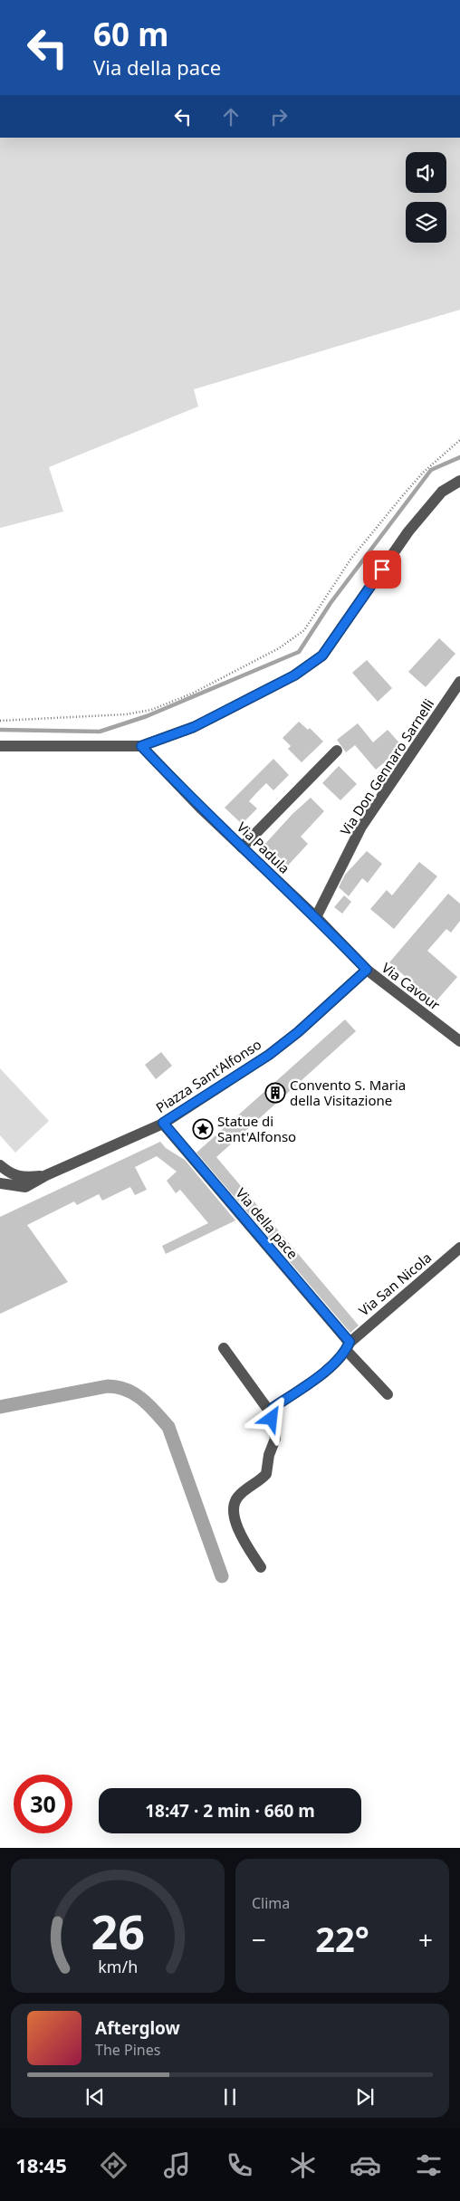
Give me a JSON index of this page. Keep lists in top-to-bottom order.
{
  "streets": {
    "street": [
      "Via Don Gennaro Sarnelli",
      "Via Padula",
      "Via Cavour",
      "Piazza Sant'Alfonso",
      "Via della pace",
      "Via San Nicola"
    ]
  },
  "crossings": [
    ["Via Don Gennaro Sarnelli", "Via Padula"],
    ["Via Padula", "Via Cavour"],
    ["Via Padula", "Piazza Sant'Alfonso"],
    ["Via Cavour", "Piazza Sant'Alfonso"],
    ["Piazza Sant'Alfonso", "Via della pace"],
    ["Via della pace", "Via San Nicola"]
  ],
  "places": {
    "building": ["Convento S. Maria della Visitazione"],
    "place": ["Statue di Sant'Alfonso"]
  },
  "page": {
    "turn": ["60 m", "Via della pace"],
    "limit": "30",
    "trip": "18:47 · 2 min · 660 m",
    "tile": "Clima",
    "heat": ["−", "22°", "+"],
    "song": ["Afterglow", "The Pines"],
    "tabs": "18:45",
    "gauge": ["26", "km/h"]
  }
}
